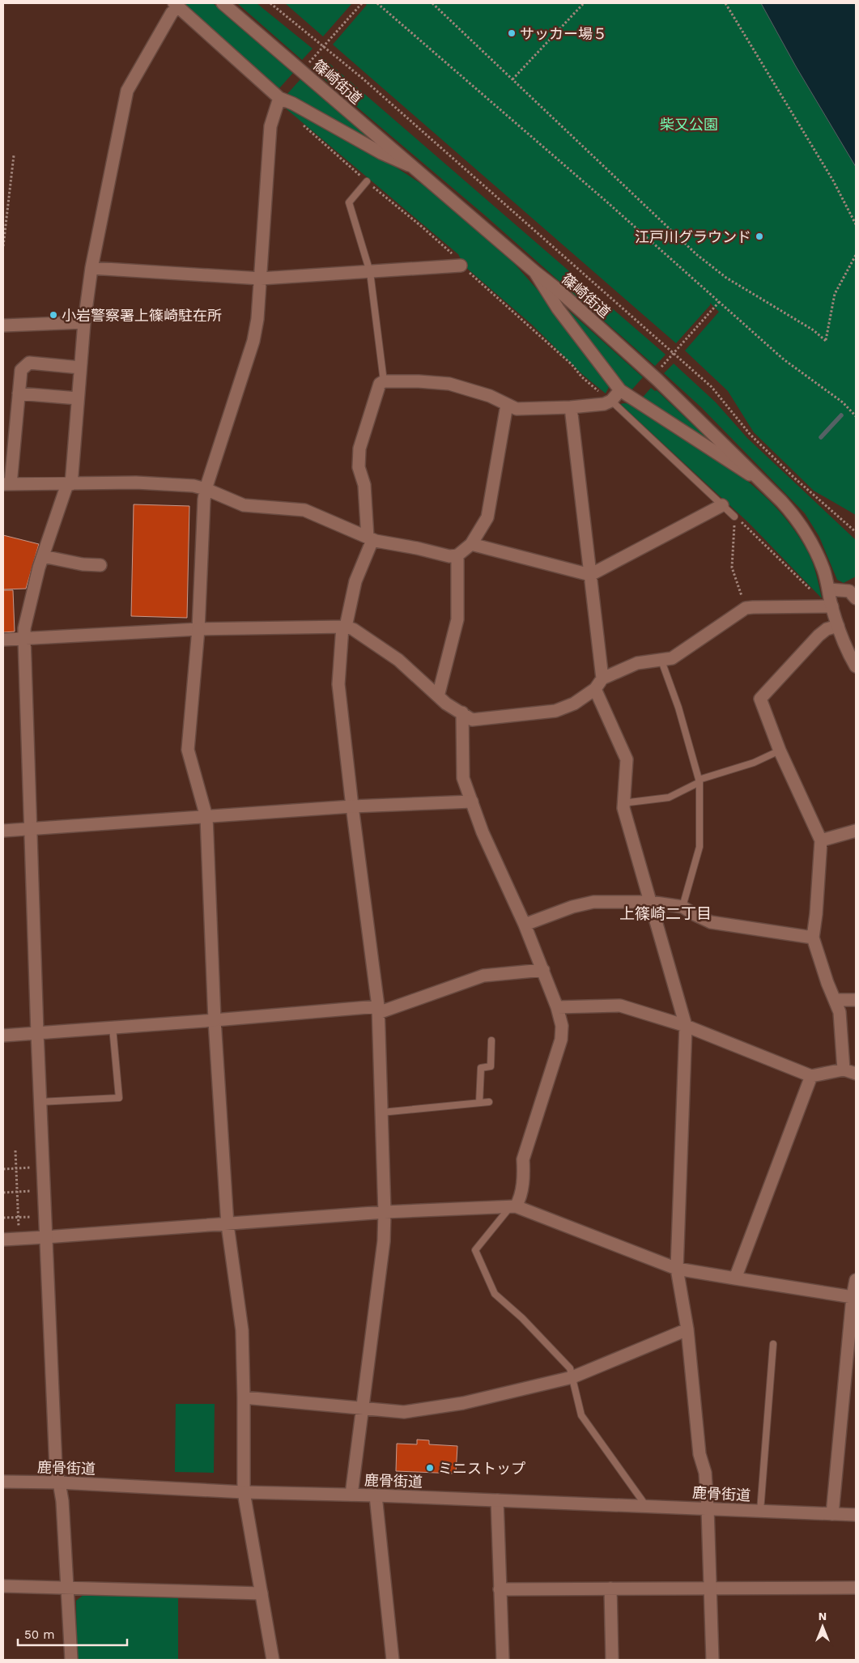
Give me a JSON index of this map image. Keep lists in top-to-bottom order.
{
  "streets": {
    "street": ["篠崎街道", "鹿骨街道"]
  },
  "districts": ["上篠崎二丁目"],
  "parks": ["柴又公園"],
  "places": [
    "サッカー場５",
    "江戸川グラウンド",
    "小岩警察署上篠崎駐在所",
    "ミニストップ"
  ],
  "scale_bar": "50 m",
  "north": "top"
}
